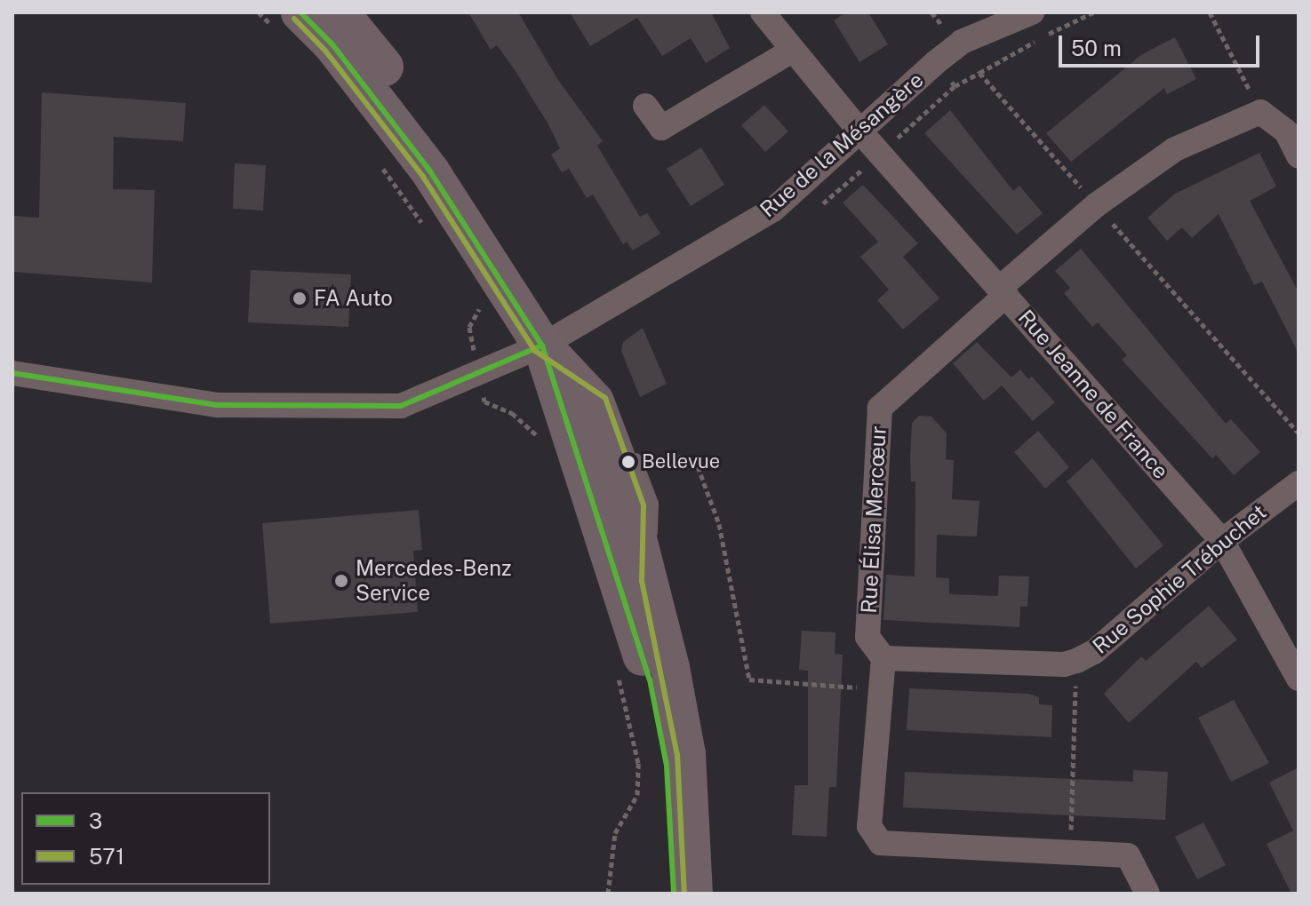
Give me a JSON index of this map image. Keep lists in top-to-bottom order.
{
  "streets": {
    "street": [
      "Rue de la Mésangère",
      "Rue Jeanne de France",
      "Rue Élisa Mercœur",
      "Rue Sophie Trébuchet"
    ]
  },
  "crossings": [
    ["Rue de la Mésangère", "Rue Jeanne de France"],
    ["Rue Jeanne de France", "Rue Élisa Mercœur"],
    ["Rue Jeanne de France", "Rue Sophie Trébuchet"],
    ["Rue Élisa Mercœur", "Rue Sophie Trébuchet"]
  ],
  "places": ["FA Auto", "Bellevue", "Mercedes-Benz Service"],
  "lines": ["transit line 3", "transit line 571"],
  "legend": ["3", "571"],
  "scale_bar": "50 m"
}
